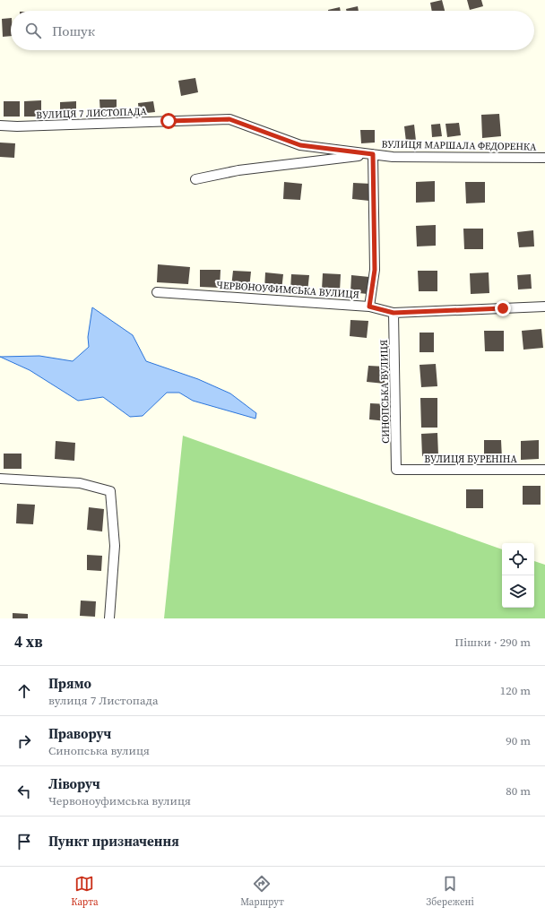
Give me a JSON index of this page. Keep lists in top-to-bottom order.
{
  "streets": {
    "street": [
      "ВУЛИЦЯ 7 ЛИСТОПАДА",
      "ВУЛИЦЯ МАРШАЛА ФЕДОРЕНКА",
      "ЧЕРВОНОУФИМСЬКА ВУЛИЦЯ",
      "СИНОПСЬКА ВУЛИЦЯ",
      "ВУЛИЦЯ БУРЕНІНА"
    ]
  },
  "crossings": [
    ["ВУЛИЦЯ 7 ЛИСТОПАДА", "ВУЛИЦЯ МАРШАЛА ФЕДОРЕНКА"],
    ["ЧЕРВОНОУФИМСЬКА ВУЛИЦЯ", "СИНОПСЬКА ВУЛИЦЯ"],
    ["СИНОПСЬКА ВУЛИЦЯ", "ВУЛИЦЯ БУРЕНІНА"]
  ],
  "page": {
    "search": "Пошук",
    "heading": ["4 хв", "Пішки · 290 m"],
    "list": [
      ["Прямо", "вулиця 7 Листопада", "120 m"],
      ["Праворуч", "Синопська вулиця", "90 m"],
      ["Ліворуч", "Червоноуфимська вулиця", "80 m"],
      "Пункт призначення"
    ],
    "nav": ["Карта", "Маршрут", "Збережені"]
  }
}
